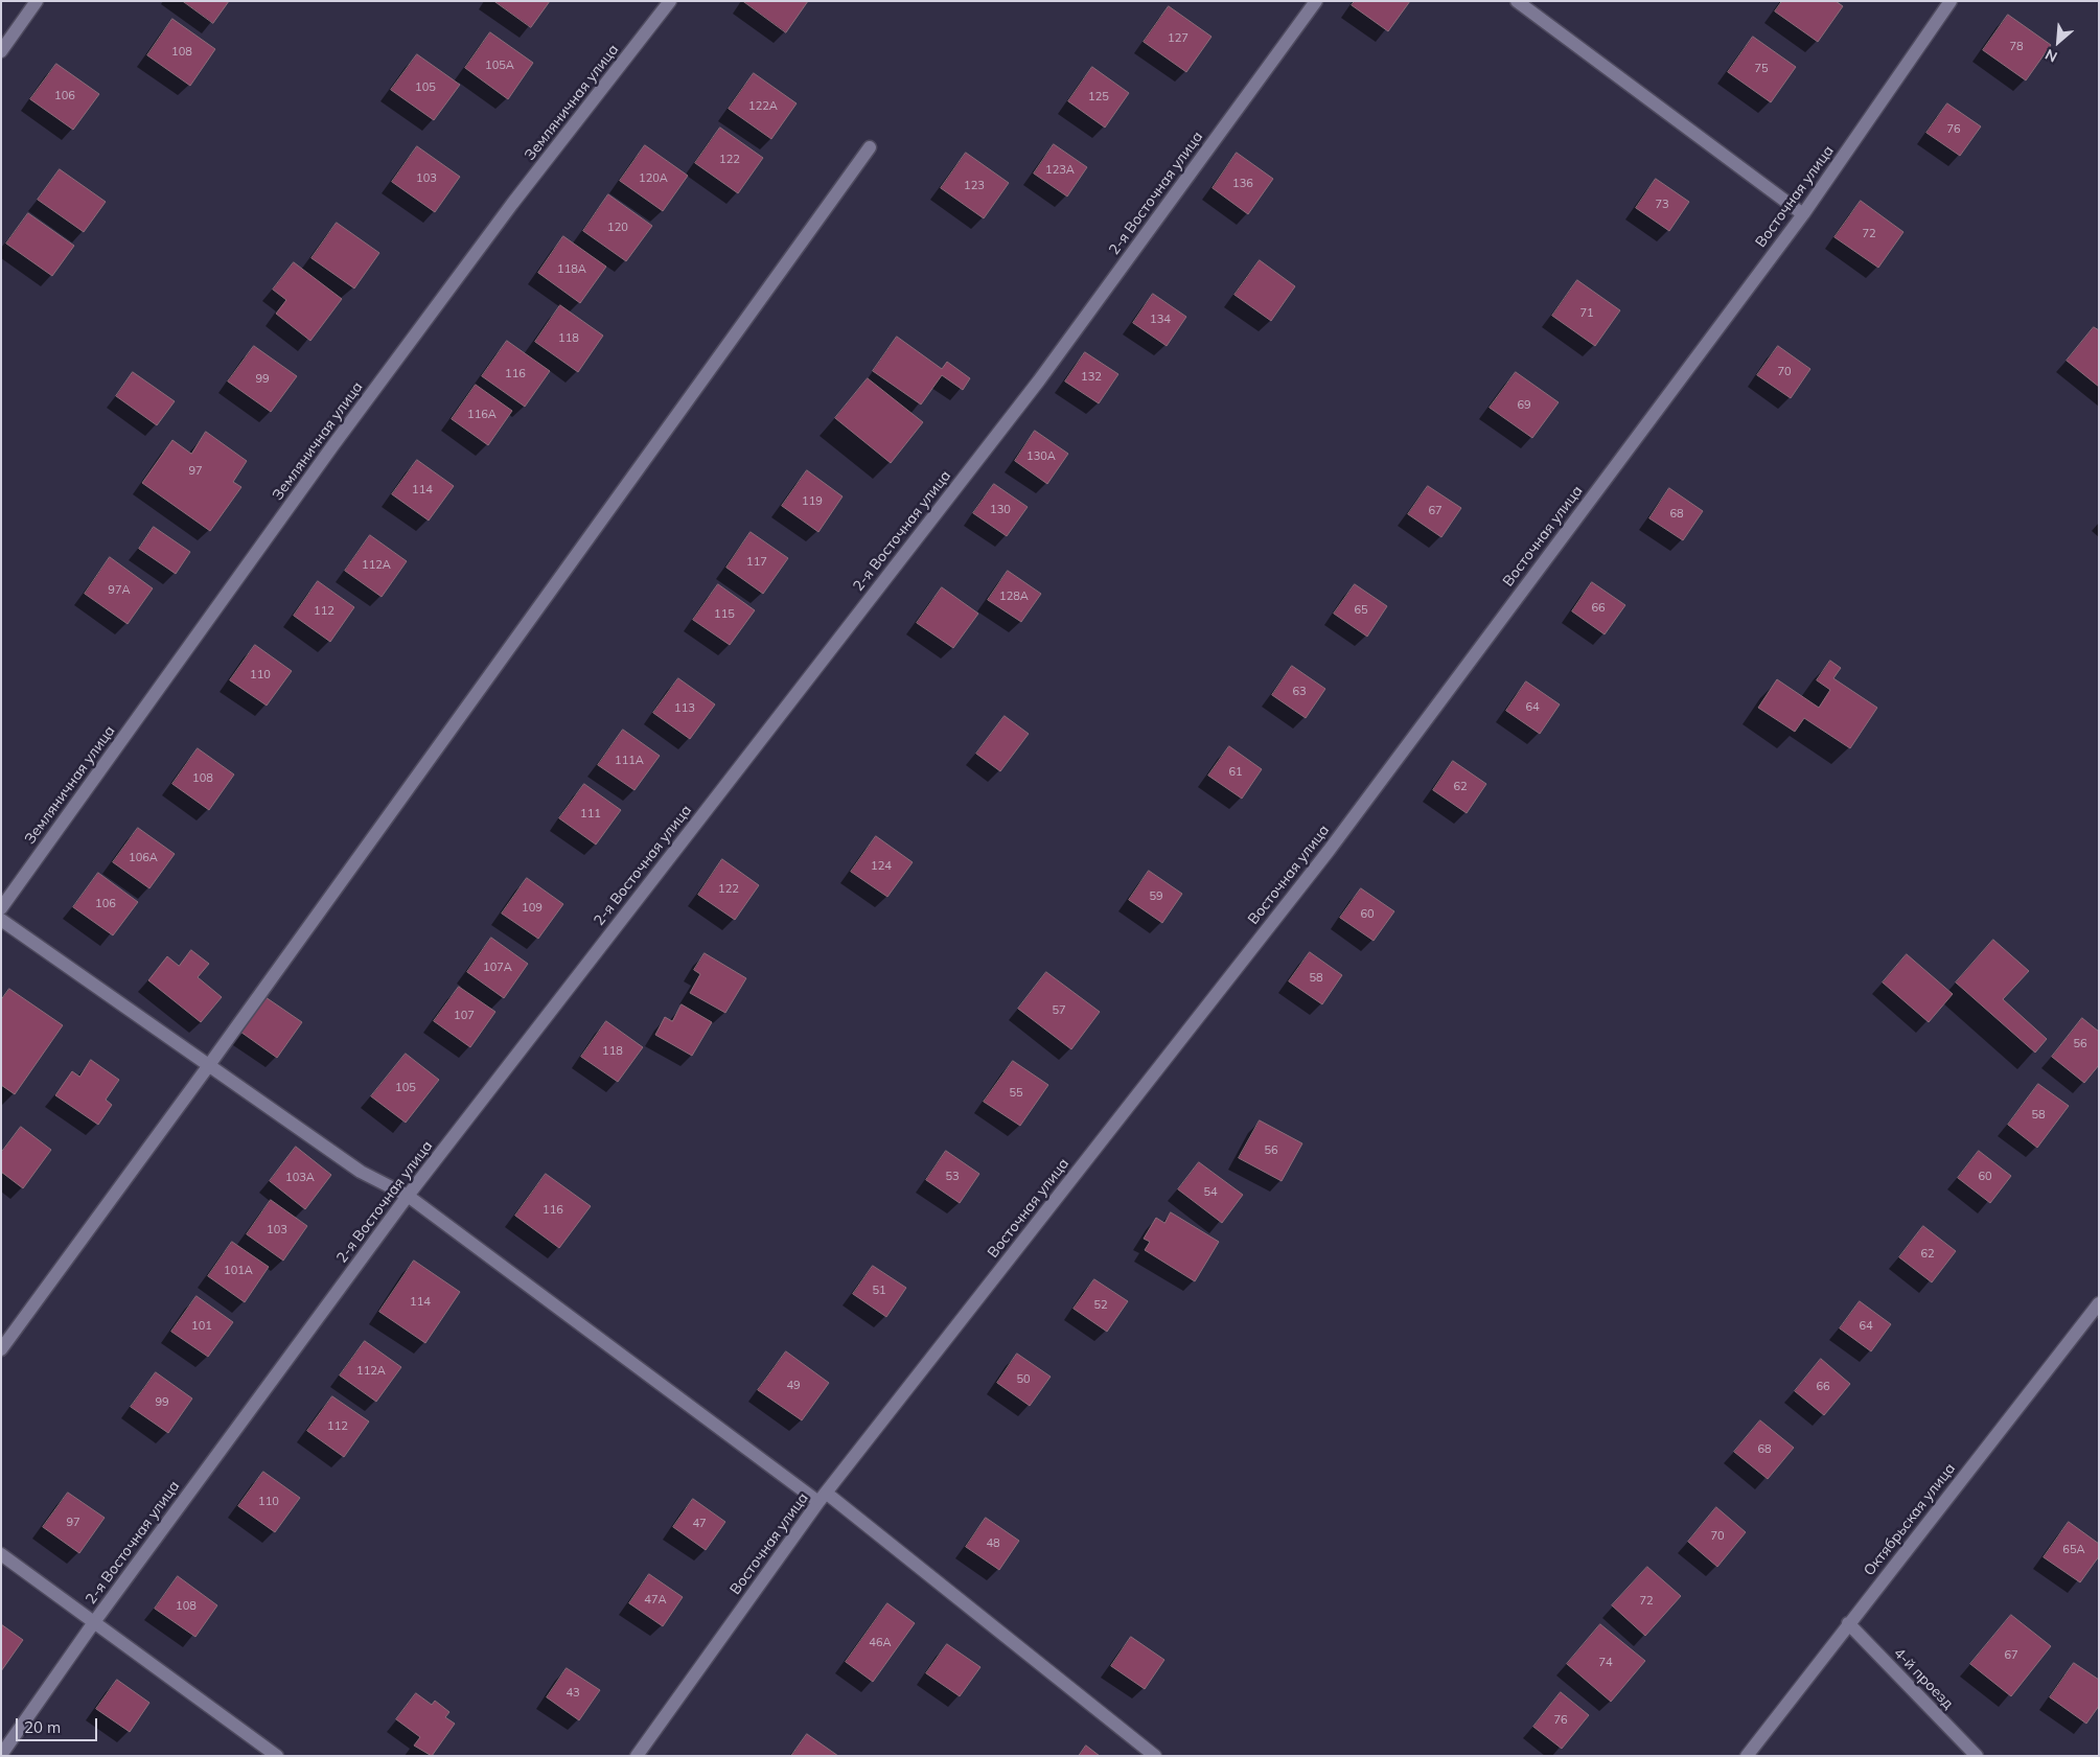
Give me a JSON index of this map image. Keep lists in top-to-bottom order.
{
  "streets": {
    "street": [
      "Земляничная улица",
      "2-я Восточная улица",
      "Восточная улица",
      "Октябрьская улица",
      "4-й проезд"
    ]
  },
  "crossings": [
    ["Октябрьская улица", "4-й проезд"]
  ],
  "house_numbers": [
    "127",
    "78",
    "108",
    "105А",
    "75",
    "105",
    "106",
    "125",
    "122А",
    "76",
    "122",
    "123А",
    "103",
    "120А",
    "136",
    "123",
    "73",
    "120",
    "72",
    "118А",
    "71",
    "134",
    "118",
    "70",
    "116",
    "132",
    "99",
    "69",
    "116А",
    "130А",
    "97",
    "114",
    "119",
    "130",
    "67",
    "68",
    "117",
    "112А",
    "97А",
    "128А",
    "66",
    "65",
    "112",
    "115",
    "110",
    "63",
    "64",
    "113",
    "111А",
    "61",
    "108",
    "62",
    "111",
    "106А",
    "124",
    "122",
    "59",
    "106",
    "109",
    "60",
    "107А",
    "58",
    "57",
    "107",
    "56",
    "118",
    "105",
    "55",
    "58",
    "56",
    "53",
    "60",
    "103А",
    "54",
    "116",
    "103",
    "62",
    "101А",
    "51",
    "114",
    "52",
    "101",
    "64",
    "112А",
    "50",
    "49",
    "66",
    "99",
    "112",
    "68",
    "110",
    "97",
    "47",
    "70",
    "48",
    "65А",
    "47А",
    "72",
    "108",
    "46А",
    "67",
    "74",
    "43",
    "76"
  ],
  "scale_bar": "20 m",
  "north": "bottom left"
}
